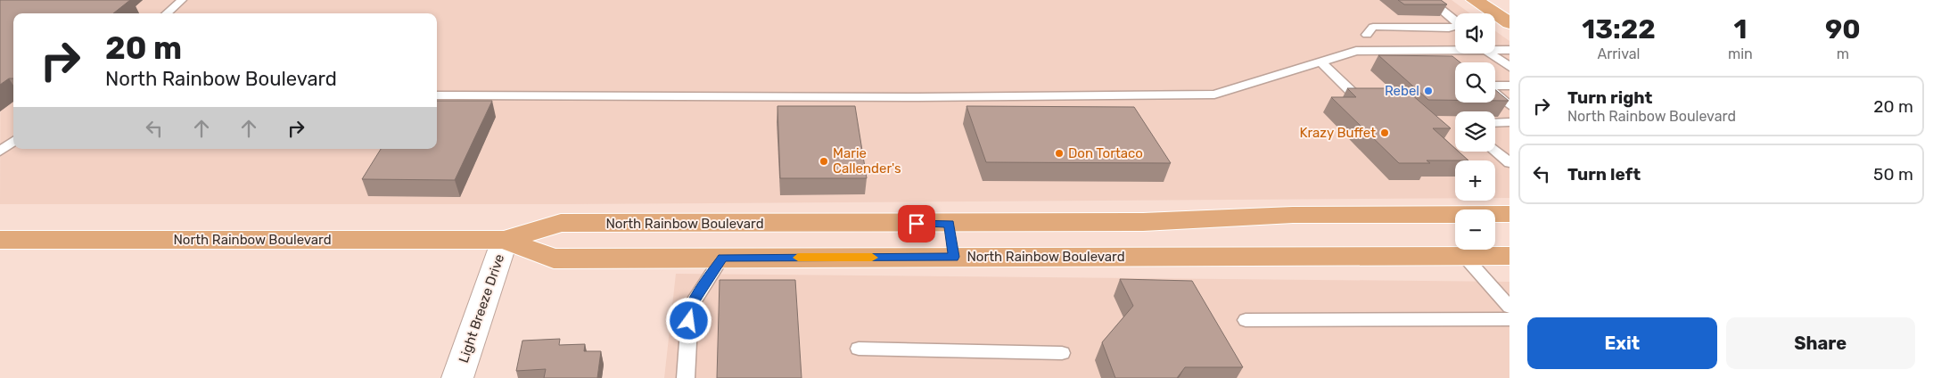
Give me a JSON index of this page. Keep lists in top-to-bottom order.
{
  "streets": {
    "main road": ["North Rainbow Boulevard"],
    "street": ["Light Breeze Drive"]
  },
  "crossings": [
    ["North Rainbow Boulevard", "Light Breeze Drive"]
  ],
  "places": [
    "Rebel",
    "Krazy Buffet",
    "Don Tortaco",
    "Marie Callender's"
  ],
  "page": {
    "eta": [
      "13:22",
      "Arrival",
      "1",
      "min",
      "90",
      "m"
    ],
    "map_buttons": ["+", "−"],
    "turn": ["20 m", "North Rainbow Boulevard"],
    "list": [
      {
        "name": "Turn right",
        "note": "North Rainbow Boulevard",
        "value": "20 m"
      },
      {
        "name": "Turn left",
        "value": "50 m"
      }
    ],
    "buttons": ["Exit", "Share"]
  }
}
